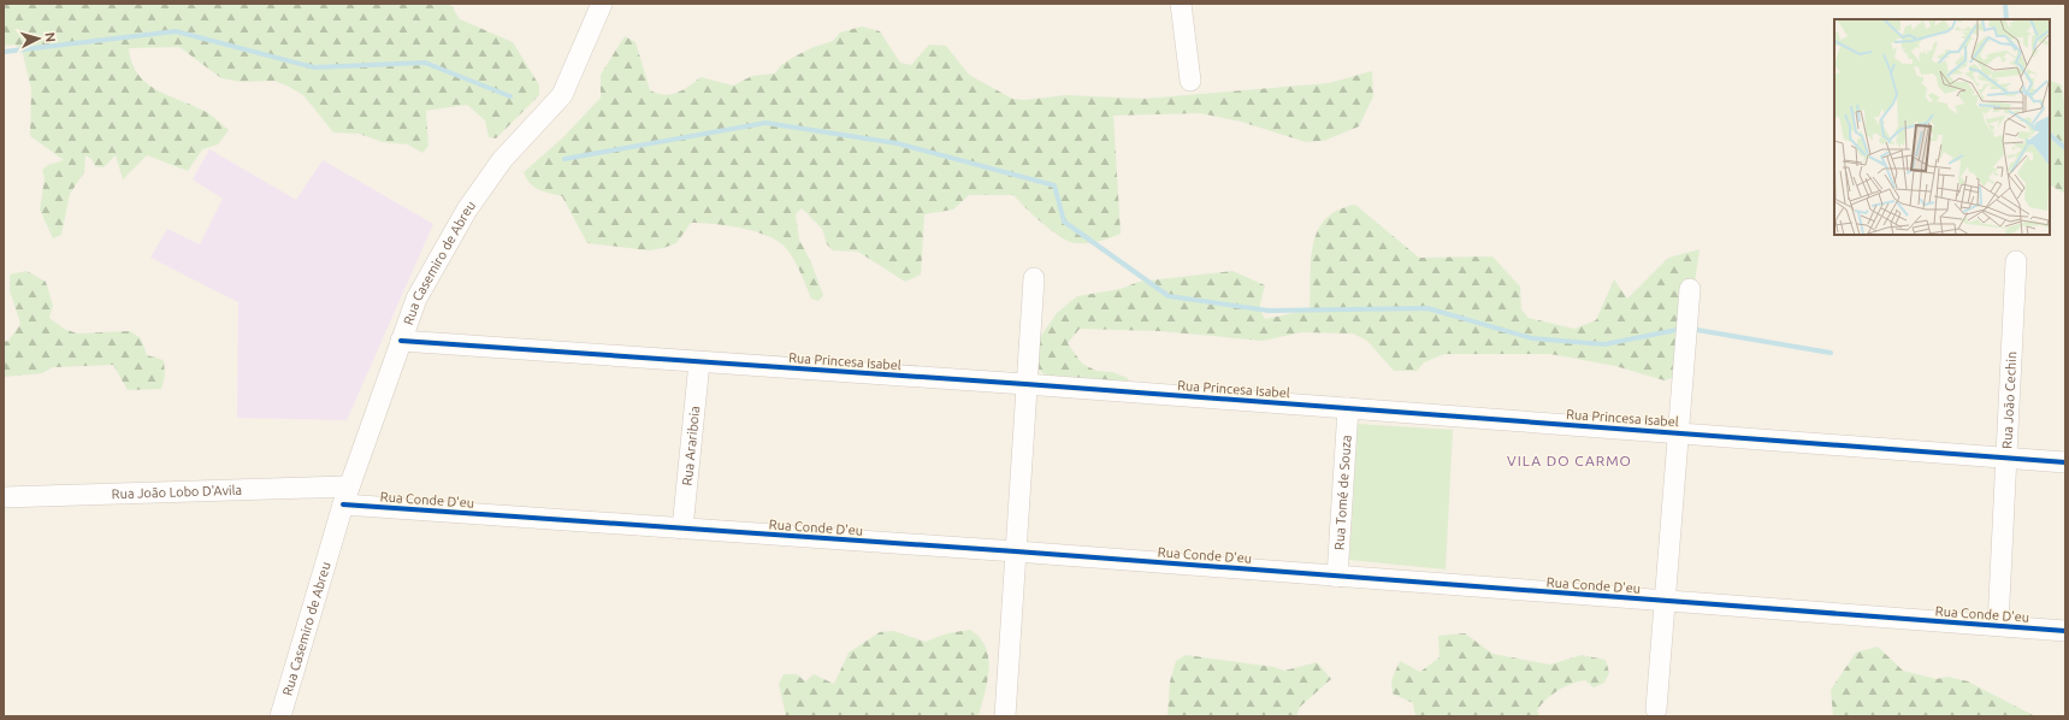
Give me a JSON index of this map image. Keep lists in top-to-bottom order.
{
  "streets": {
    "street": [
      "Rua Casemiro de Abreu",
      "Rua Princesa Isabel",
      "Rua João Cechin",
      "Rua Arariboia",
      "Rua João Lobo D'Avila",
      "Rua Tomé de Souza",
      "Rua Conde D'eu"
    ]
  },
  "crossings": [
    ["Rua Casemiro de Abreu", "Rua Princesa Isabel"],
    ["Rua Casemiro de Abreu", "Rua João Lobo D'Avila"],
    ["Rua Casemiro de Abreu", "Rua Conde D'eu"],
    ["Rua Princesa Isabel", "Rua João Cechin"],
    ["Rua Princesa Isabel", "Rua Arariboia"],
    ["Rua Princesa Isabel", "Rua Tomé de Souza"],
    ["Rua João Cechin", "Rua Conde D'eu"],
    ["Rua Arariboia", "Rua Conde D'eu"],
    ["Rua João Lobo D'Avila", "Rua Conde D'eu"],
    ["Rua Tomé de Souza", "Rua Conde D'eu"]
  ],
  "districts": ["VILA DO CARMO"],
  "north": "right"
}
